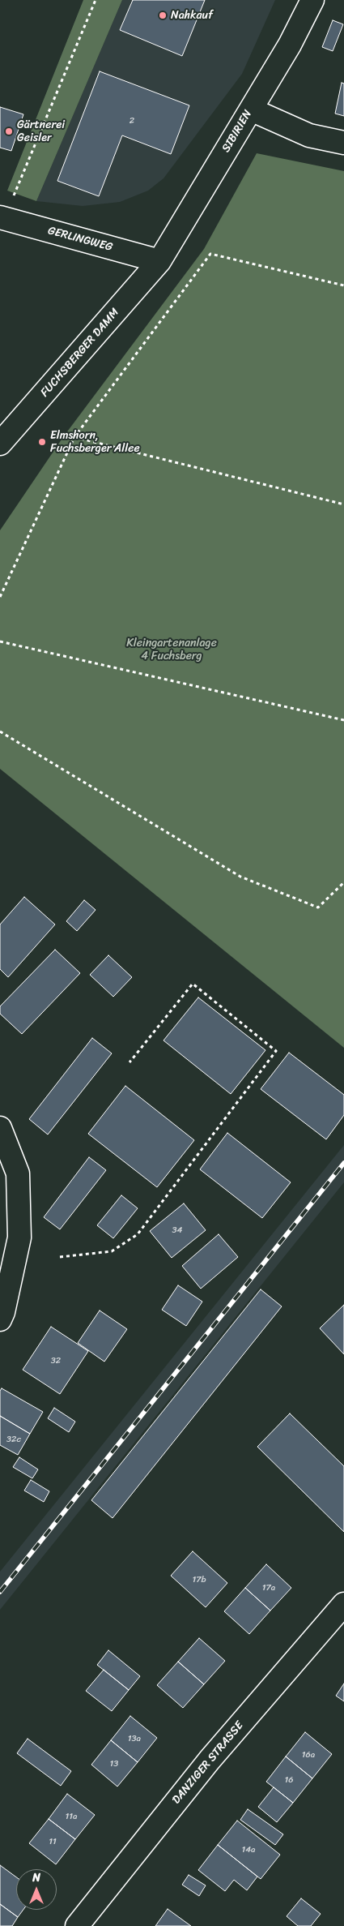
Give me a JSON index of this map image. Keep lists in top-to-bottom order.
{
  "streets": {
    "street": [
      "SIBIRIEN",
      "GERLINGWEG",
      "FUCHSBERGER DAMM",
      "DANZIGER STRASSE"
    ]
  },
  "crossings": [
    ["SIBIRIEN", "GERLINGWEG"],
    ["SIBIRIEN", "FUCHSBERGER DAMM"],
    ["GERLINGWEG", "FUCHSBERGER DAMM"]
  ],
  "parks": ["Kleingartenanlage 4 Fuchsberg"],
  "places": ["Nahkauf", "Gärtnerei Geisler", "Elmshorn, Fuchsberger Allee"],
  "house_numbers": [
    "2",
    "34",
    "32",
    "32c",
    "17b",
    "17a",
    "13a",
    "16a",
    "13",
    "16",
    "11a",
    "11",
    "14a"
  ],
  "north": "top"
}
